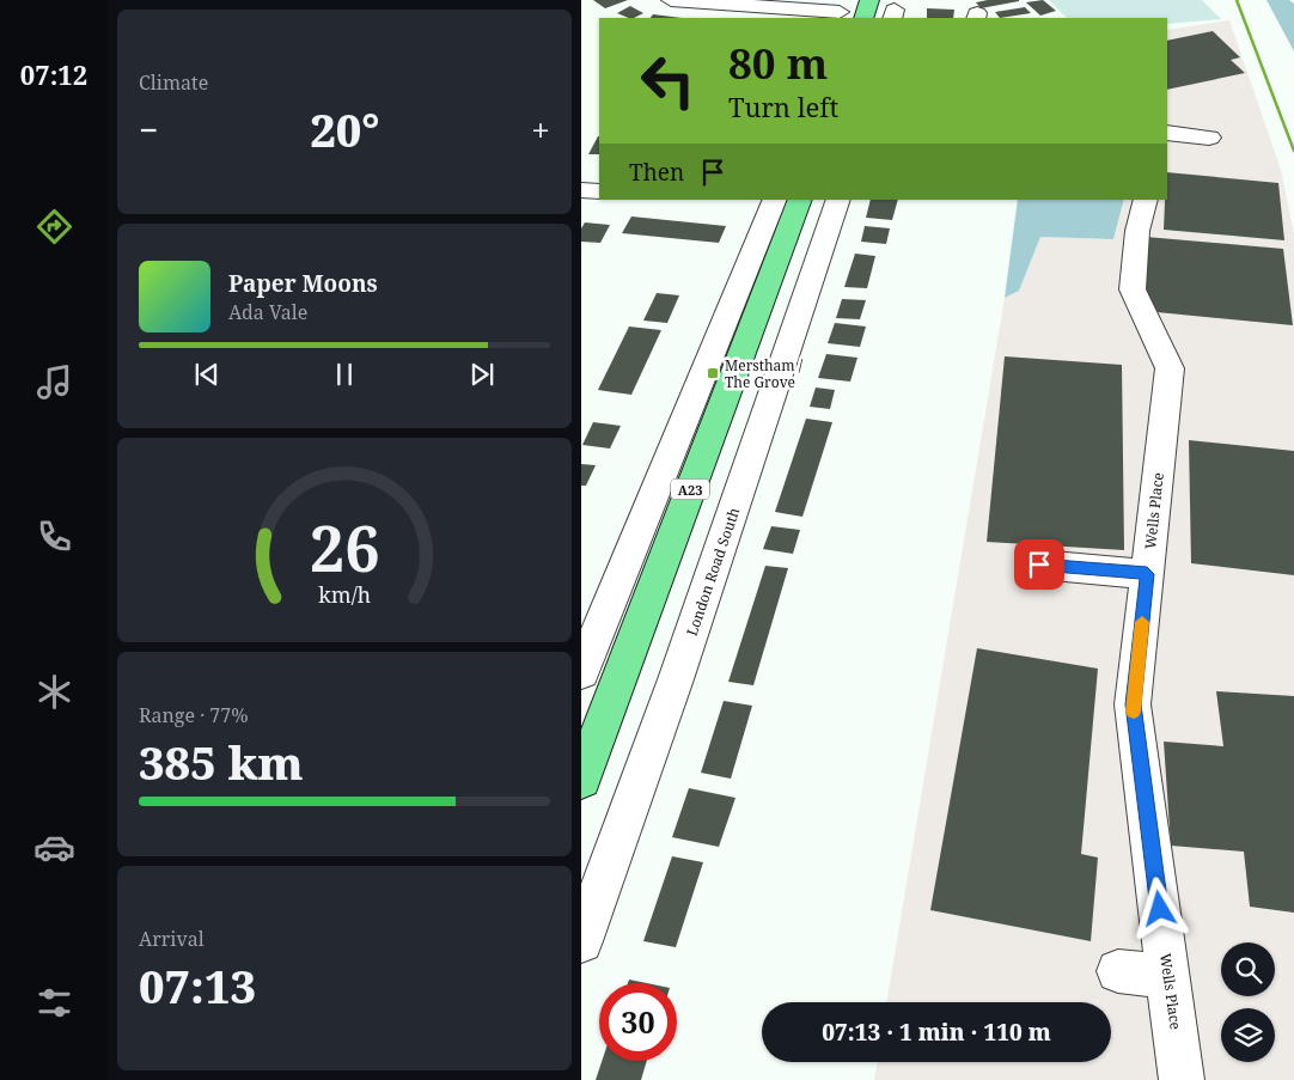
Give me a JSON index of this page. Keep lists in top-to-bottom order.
{
  "streets": {
    "main road": ["A23"],
    "street": ["Wells Place", "London Road South"]
  },
  "places": {
    "transit": ["Merstham / The Grove"]
  },
  "page": {
    "tabs": "07:12",
    "tile": [
      "Climate",
      ["Range · 77%", "385 km"],
      ["Arrival", "07:13"]
    ],
    "turn": ["80 m", "Turn left"],
    "heat": ["−", "20°", "+"],
    "then": "Then",
    "song": ["Paper Moons", "Ada Vale"],
    "limit": "30",
    "trip": "07:13 · 1 min · 110 m",
    "gauge": ["26", "km/h"]
  }
}
